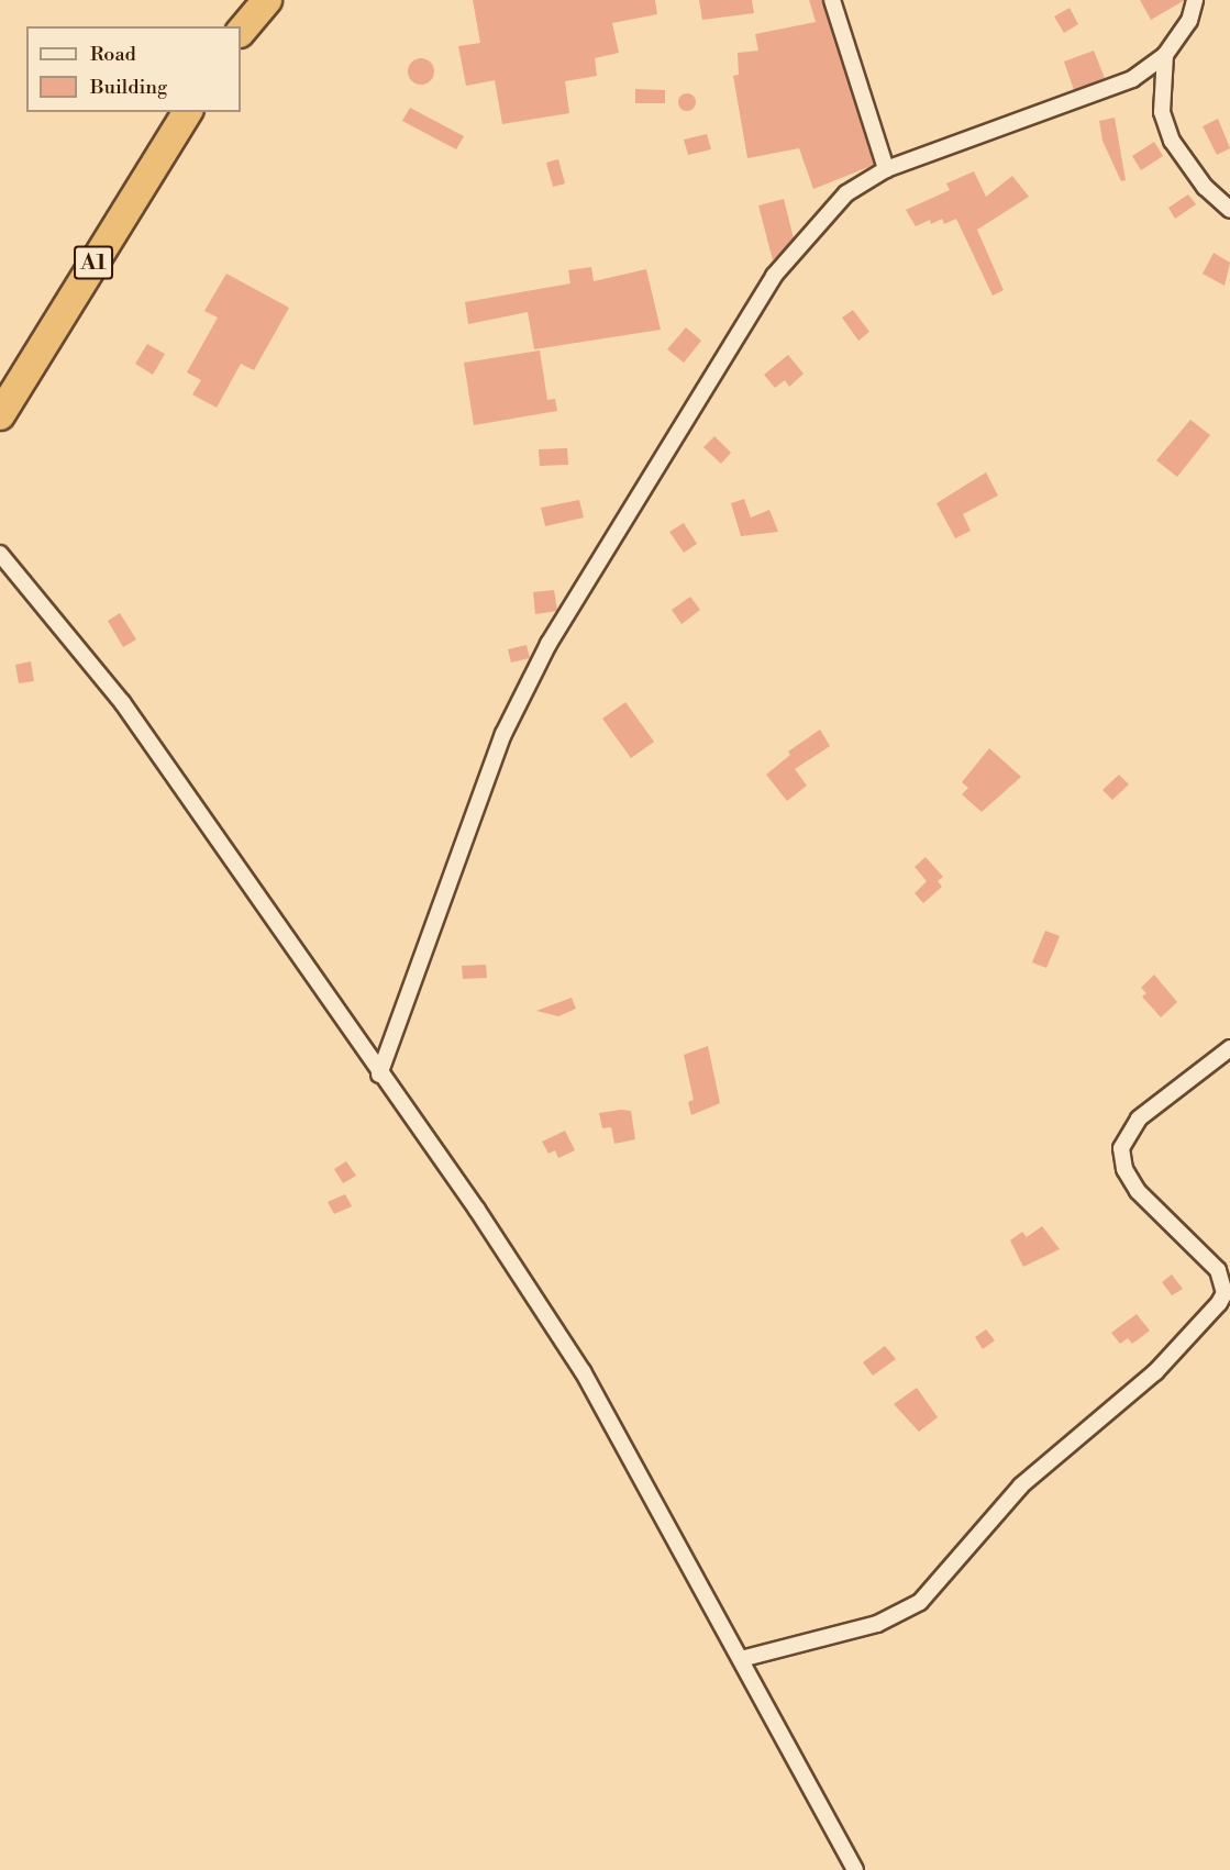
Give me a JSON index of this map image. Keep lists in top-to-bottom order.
{
  "streets": {
    "highway": ["A1"]
  },
  "legend": ["Road", "Building"]
}
